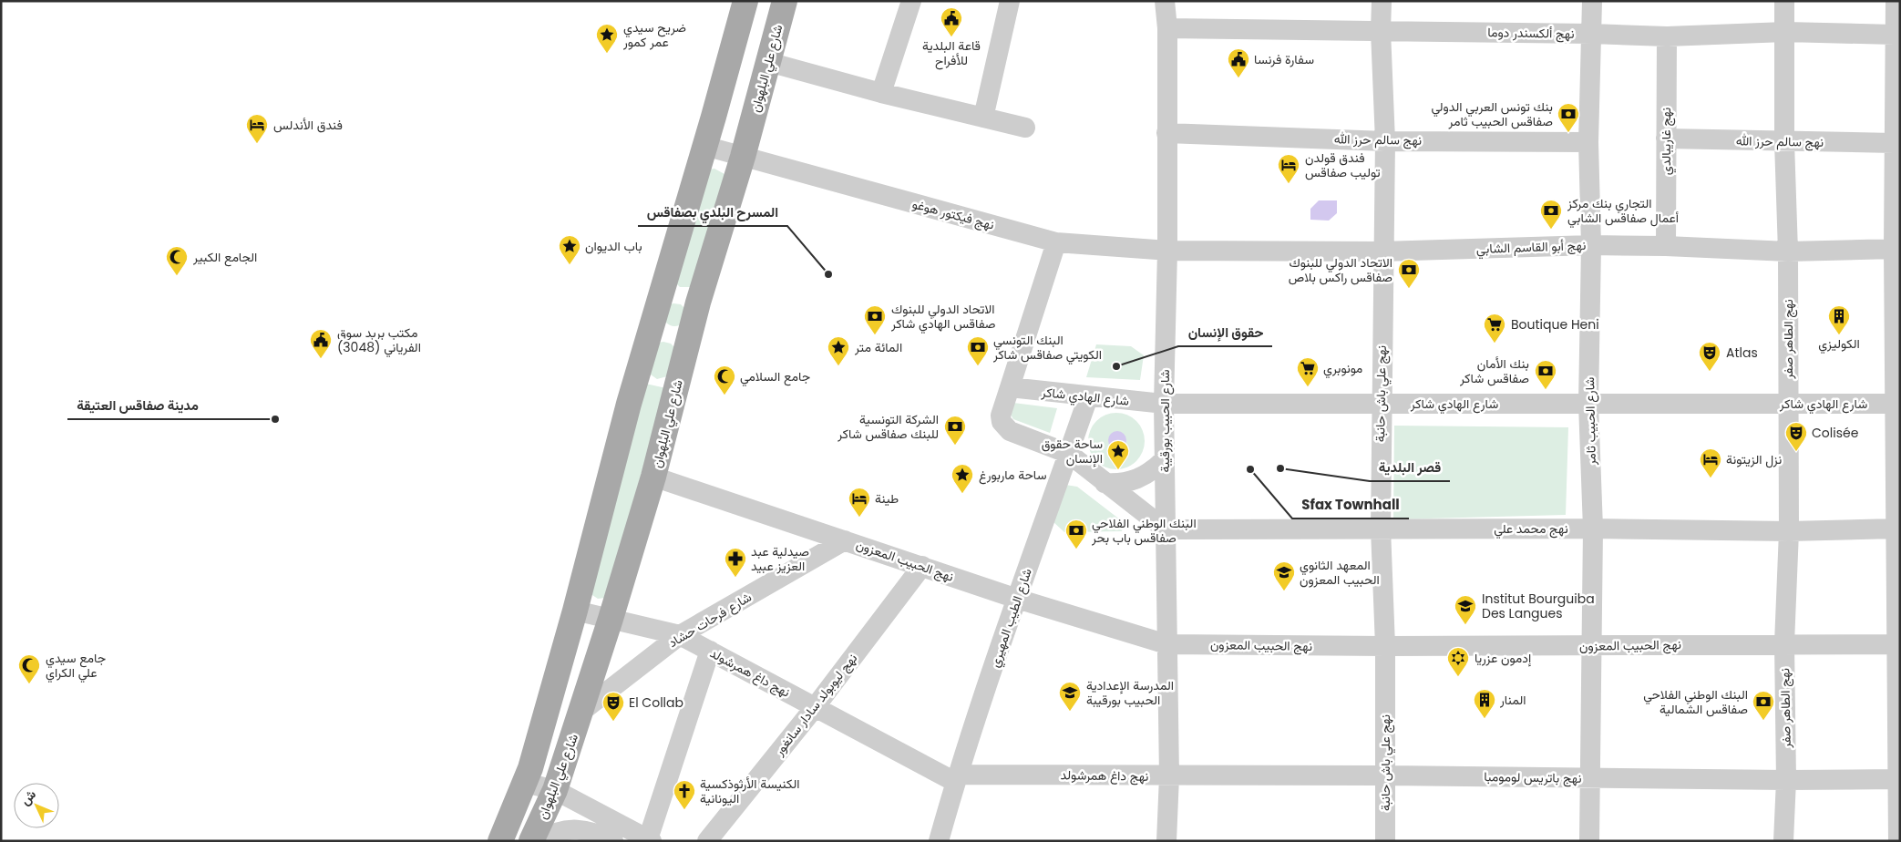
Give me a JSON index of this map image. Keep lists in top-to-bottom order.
{
  "streets": {
    "main road": ["شارع علي البلهوان"],
    "street": [
      "نهج ألكسندر دوما",
      "نهج سالم حرز الله",
      "نهج غاريبالدي",
      "نهج فيكتور هوغو",
      "نهج أبو القاسم الشابي",
      "نهج الطاهر صفر",
      "نهج علي باش حانبة",
      "شارع الهادي شاكر",
      "شارع الحبيب بورقيبة",
      "شارع الحبيب ثامر",
      "نهج محمد علي",
      "نهج الحبيب المعزون",
      "شارع الطيب المهيري",
      "شارع فرحات حشاد",
      "نهج داغ همرشولد",
      "نهج ليوبولد سادار سانغور",
      "نهج باتريس لومومبا"
    ]
  },
  "crossings": [
    ["نهج ألكسندر دوما", "نهج غاريبالدي"],
    ["نهج ألكسندر دوما", "نهج الطاهر صفر"],
    ["نهج ألكسندر دوما", "نهج علي باش حانبة"],
    ["نهج ألكسندر دوما", "شارع الحبيب بورقيبة"],
    ["نهج ألكسندر دوما", "شارع الحبيب ثامر"],
    ["شارع علي البلهوان", "نهج فيكتور هوغو"],
    ["شارع علي البلهوان", "نهج الحبيب المعزون"],
    ["شارع علي البلهوان", "شارع فرحات حشاد"],
    ["شارع علي البلهوان", "نهج داغ همرشولد"],
    ["نهج سالم حرز الله", "نهج غاريبالدي"],
    ["نهج سالم حرز الله", "نهج الطاهر صفر"],
    ["نهج سالم حرز الله", "نهج علي باش حانبة"],
    ["نهج سالم حرز الله", "شارع الحبيب بورقيبة"],
    ["نهج سالم حرز الله", "شارع الحبيب ثامر"],
    ["نهج غاريبالدي", "نهج أبو القاسم الشابي"],
    ["نهج فيكتور هوغو", "نهج أبو القاسم الشابي"],
    ["نهج فيكتور هوغو", "شارع الحبيب بورقيبة"],
    ["نهج أبو القاسم الشابي", "نهج الطاهر صفر"],
    ["نهج أبو القاسم الشابي", "نهج علي باش حانبة"],
    ["نهج أبو القاسم الشابي", "شارع الحبيب بورقيبة"],
    ["نهج أبو القاسم الشابي", "شارع الحبيب ثامر"],
    ["نهج الطاهر صفر", "شارع الهادي شاكر"],
    ["نهج الطاهر صفر", "نهج محمد علي"],
    ["نهج الطاهر صفر", "نهج الحبيب المعزون"],
    ["نهج الطاهر صفر", "نهج باتريس لومومبا"],
    ["نهج علي باش حانبة", "شارع الهادي شاكر"],
    ["نهج علي باش حانبة", "نهج محمد علي"],
    ["نهج علي باش حانبة", "نهج الحبيب المعزون"],
    ["نهج علي باش حانبة", "نهج باتريس لومومبا"],
    ["شارع الهادي شاكر", "شارع الحبيب بورقيبة"],
    ["شارع الهادي شاكر", "شارع الحبيب ثامر"],
    ["شارع الهادي شاكر", "شارع الطيب المهيري"],
    ["شارع الحبيب بورقيبة", "نهج محمد علي"],
    ["شارع الحبيب بورقيبة", "نهج الحبيب المعزون"],
    ["شارع الحبيب بورقيبة", "شارع الطيب المهيري"],
    ["شارع الحبيب بورقيبة", "نهج داغ همرشولد"],
    ["شارع الحبيب بورقيبة", "نهج باتريس لومومبا"],
    ["شارع الحبيب ثامر", "نهج محمد علي"],
    ["شارع الحبيب ثامر", "نهج الحبيب المعزون"],
    ["شارع الحبيب ثامر", "نهج باتريس لومومبا"],
    ["نهج الحبيب المعزون", "شارع الطيب المهيري"],
    ["نهج الحبيب المعزون", "شارع فرحات حشاد"],
    ["نهج الحبيب المعزون", "نهج ليوبولد سادار سانغور"],
    ["شارع الطيب المهيري", "نهج داغ همرشولد"],
    ["شارع فرحات حشاد", "نهج داغ همرشولد"],
    ["نهج داغ همرشولد", "نهج ليوبولد سادار سانغور"],
    ["نهج داغ همرشولد", "نهج باتريس لومومبا"]
  ],
  "places": {
    "public building": ["قاعة البلدية للأفراح", "سفارة فرنسا", "مكتب بريد سوق الفرياني (3048)"],
    "place": [
      "ضريح سيدي عمر كمور",
      "باب الديوان",
      "المائة متر",
      "ساحة حقوق الإنسان",
      "ساحة ماربورغ"
    ],
    "bank": [
      "بنك تونس العربي الدولي صفاقس الحبيب ثامر",
      "التجاري بنك مركز أعمال صفاقس الشابي",
      "الاتحاد الدولي للبنوك صفاقس راكس بلاص",
      "الاتحاد الدولي للبنوك صفاقس الهادي شاكر",
      "البنك التونسي الكويتي صفاقس شاكر",
      "بنك الأمان صفاقس شاكر",
      "الشركة التونسية للبنك صفاقس شاكر",
      "البنك الوطني الفلاحي صفاقس باب بحر",
      "البنك الوطني الفلاحي صفاقس الشمالية"
    ],
    "hotel": [
      "فندق الأندلس",
      "فندق قولدن توليب صفاقس",
      "نزل الزيتونة",
      "طينة"
    ],
    "other": [
      "المسرح البلدي بصفاقس",
      "حقوق الإنسان",
      "مدينة صفاقس العتيقة",
      "قصر البلدية",
      "Sfax Townhall"
    ],
    "mosque": ["الجامع الكبير", "جامع السلامي", "جامع سيدي علي الكراي"],
    "building": ["الكوليزي", "المنار"],
    "supermarket": ["Boutique Heni", "مونوبري"],
    "theatre": ["Atlas", "Colisée", "El Collab"],
    "pharmacy": ["صيدلية عبد العزيز عبيد"],
    "school or university": ["المعهد الثانوي الحبيب المعزون", "Institut Bourguiba Des Langues", "المدرسة الإعدادية الحبيب بورقيبة"],
    "synagogue": ["إدمون عزريا"],
    "church": ["الكنيسة الأرثوذكسية اليونانية"]
  },
  "north": "top left"
}
